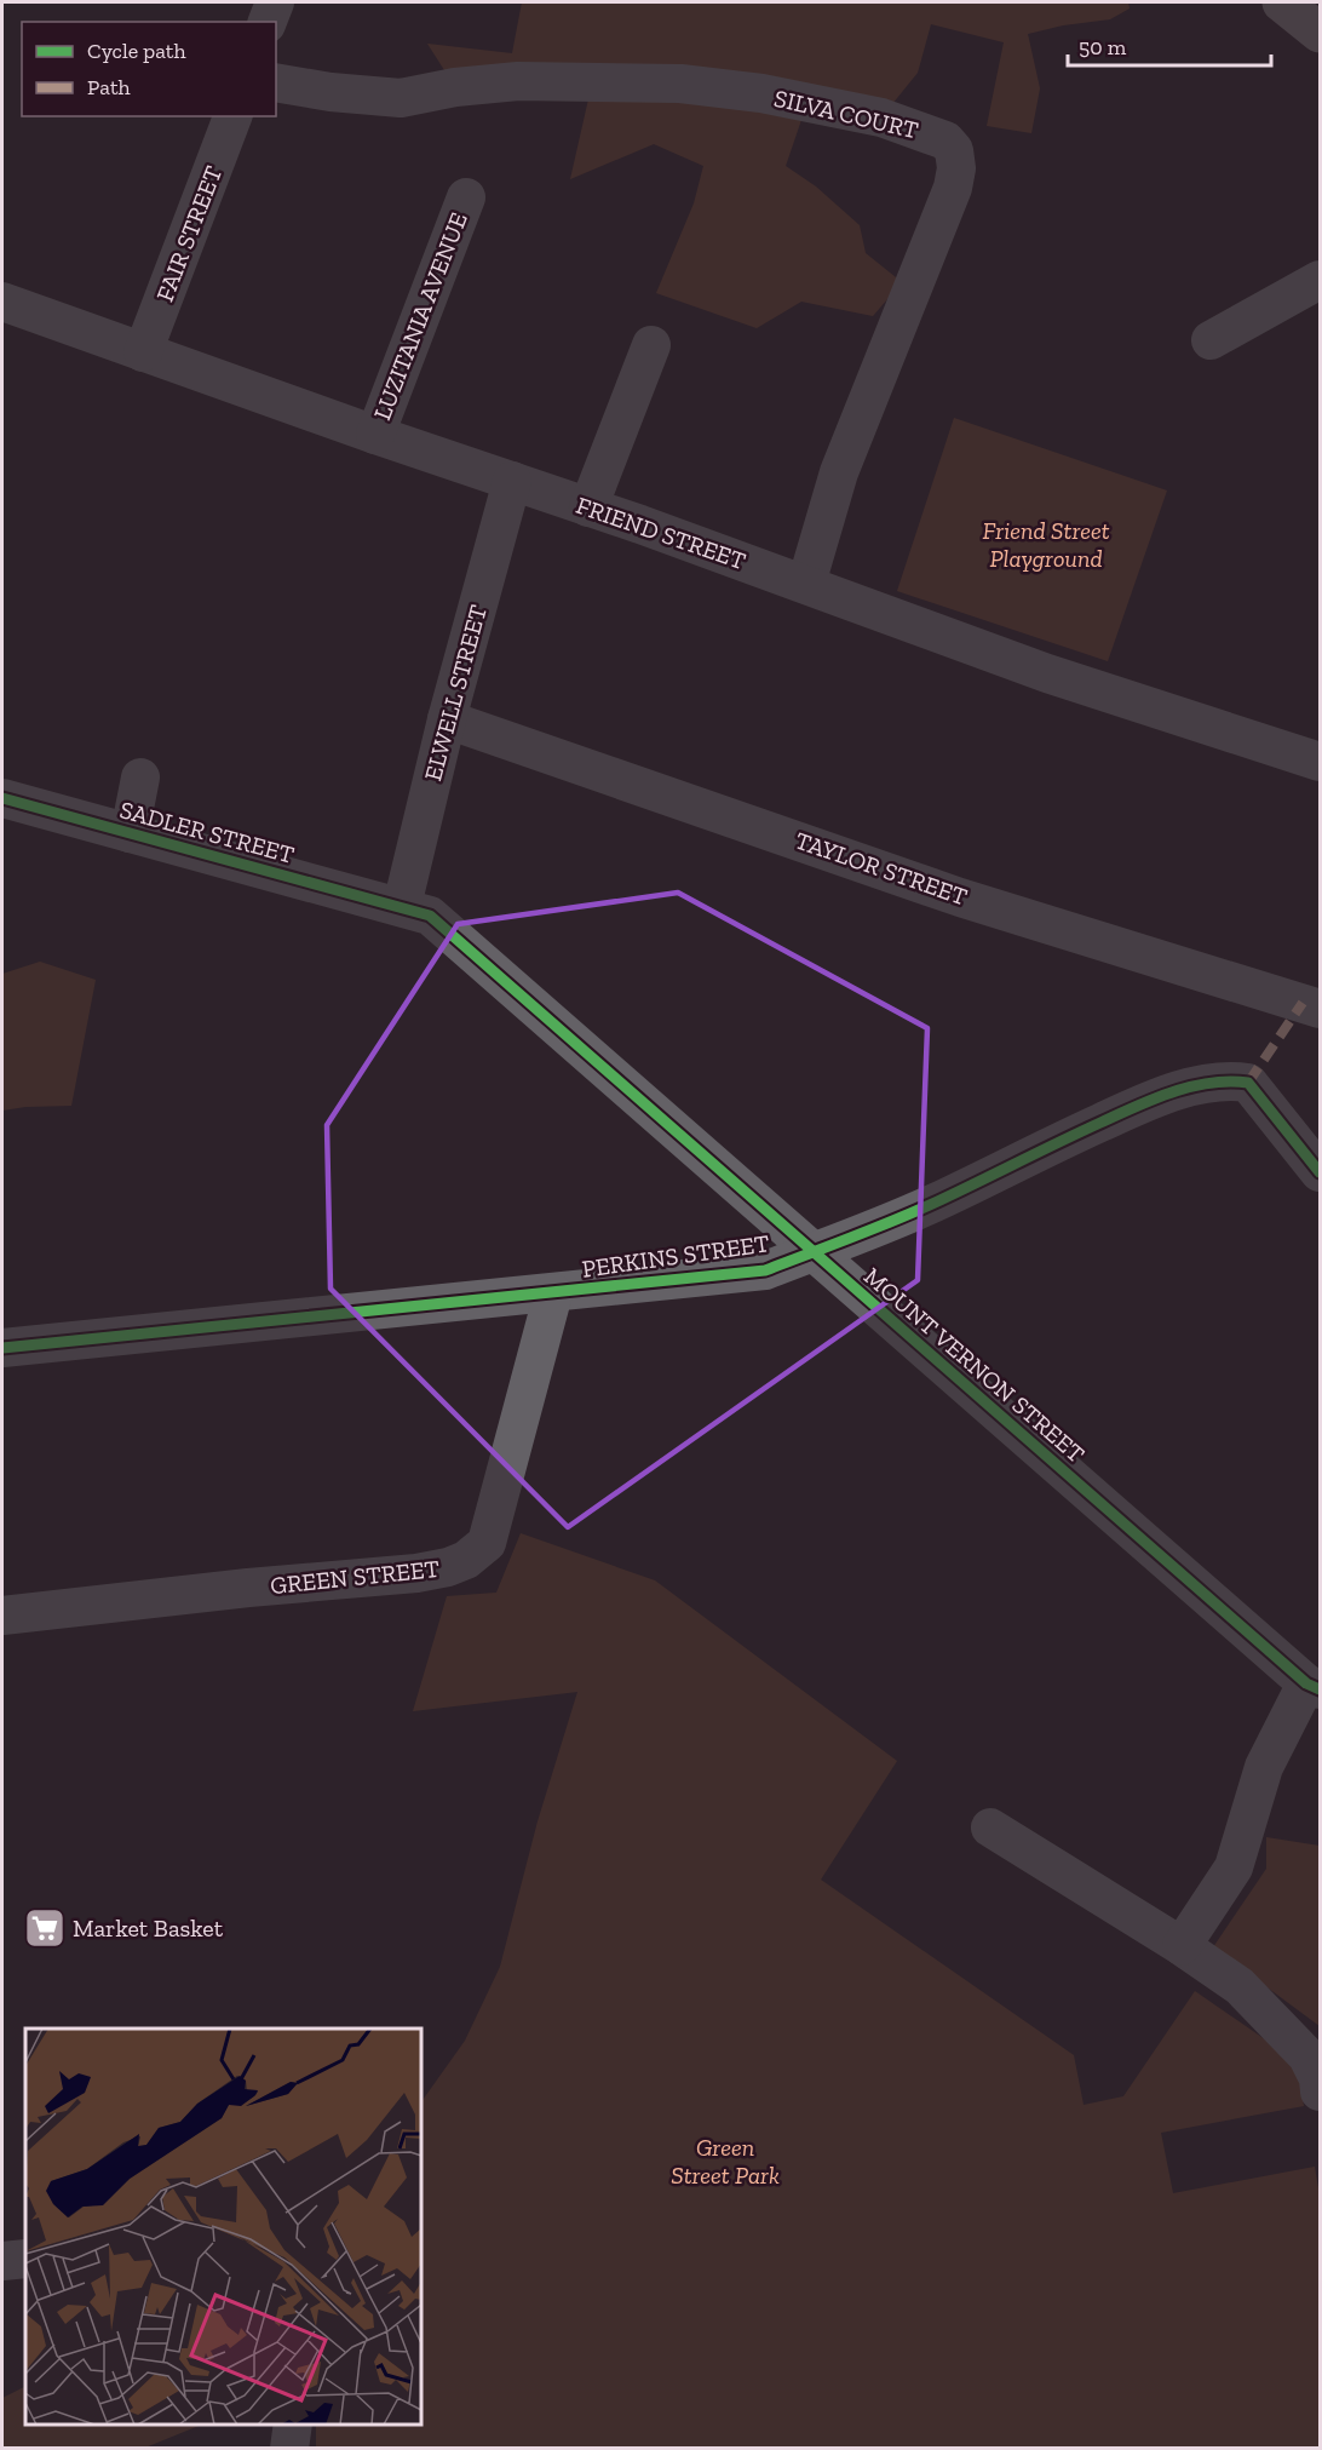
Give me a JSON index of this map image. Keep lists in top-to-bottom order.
{
  "streets": {
    "street": [
      "SILVA COURT",
      "FAIR STREET",
      "LUZITANIA AVENUE",
      "FRIEND STREET",
      "ELWELL STREET",
      "SADLER STREET",
      "TAYLOR STREET",
      "PERKINS STREET",
      "MOUNT VERNON STREET",
      "GREEN STREET"
    ]
  },
  "crossings": [
    ["SILVA COURT", "FRIEND STREET"],
    ["FAIR STREET", "FRIEND STREET"],
    ["LUZITANIA AVENUE", "FRIEND STREET"],
    ["FRIEND STREET", "ELWELL STREET"],
    ["ELWELL STREET", "SADLER STREET"],
    ["ELWELL STREET", "TAYLOR STREET"],
    ["ELWELL STREET", "MOUNT VERNON STREET"],
    ["SADLER STREET", "MOUNT VERNON STREET"],
    ["PERKINS STREET", "MOUNT VERNON STREET"],
    ["PERKINS STREET", "GREEN STREET"]
  ],
  "parks": ["Friend Street Playground", "Green Street Park"],
  "places": {
    "supermarket": ["Market Basket"]
  },
  "legend": ["Cycle path", "Path"],
  "scale_bar": "50 m"
}
